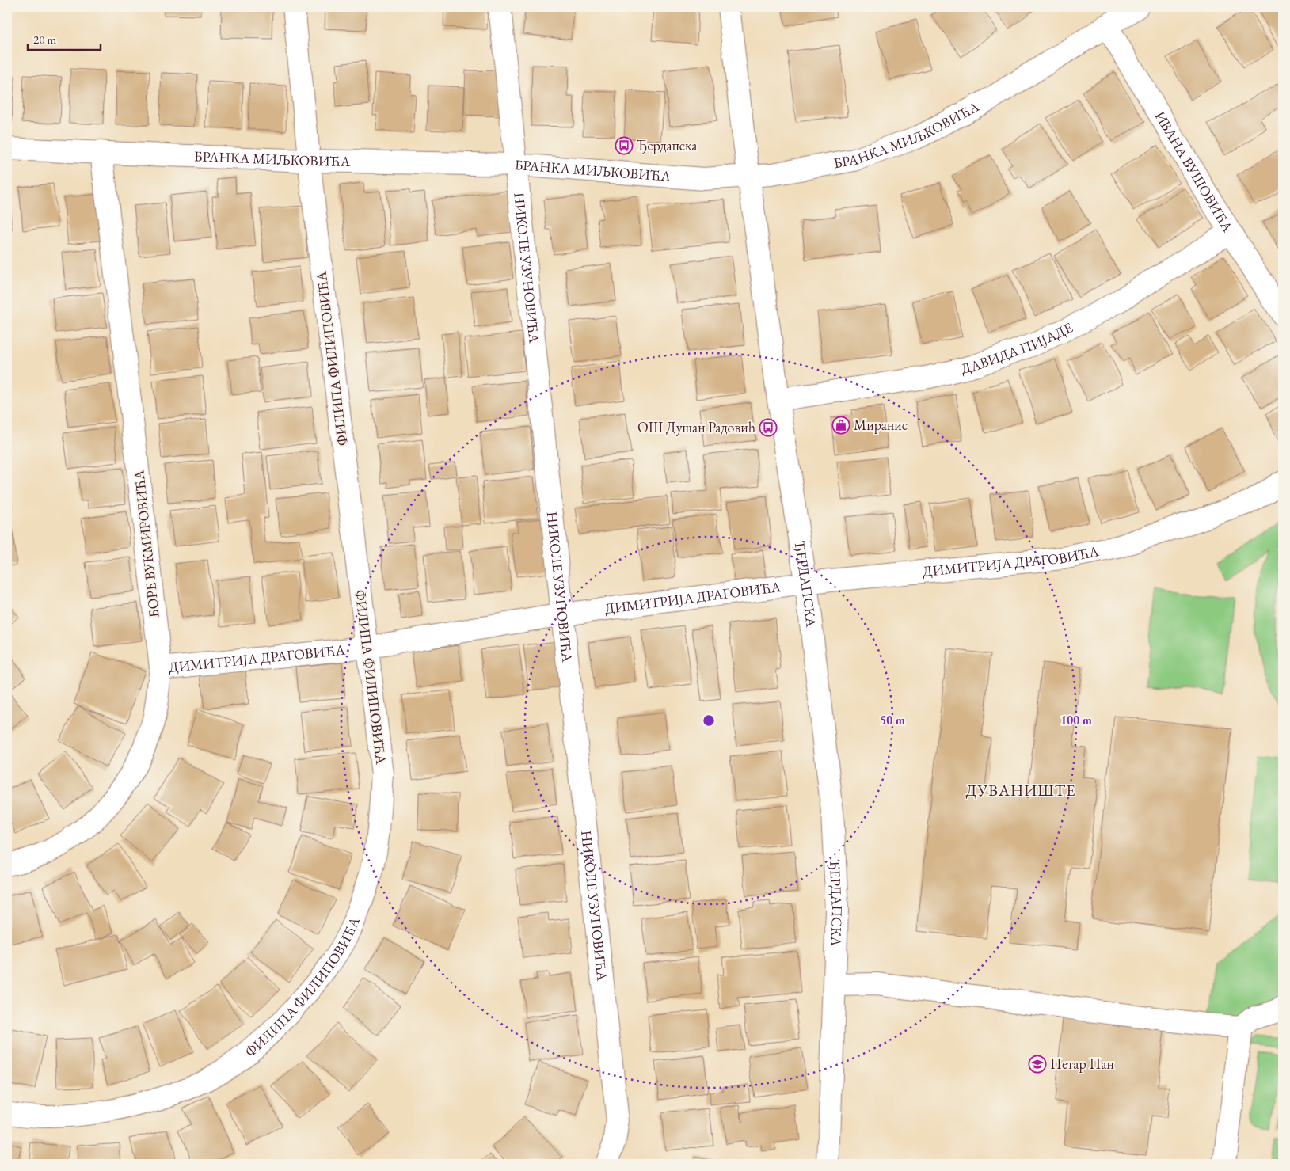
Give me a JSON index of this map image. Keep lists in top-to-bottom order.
{
  "streets": {
    "street": [
      "БРАНКА МИЉКОВИЋА",
      "ИВАНА ВУШОВИЋА",
      "НИКОЛЕ УЗУНОВИЋА",
      "ДАВИДА ПИЈАДЕ",
      "ФИЛИПА ФИЛИПОВИЋА",
      "БОРЕ ВУКМИРОВИЋА",
      "ДИМИТРИЈА ДРАГОВИЋА",
      "ЂЕРДАПСКА"
    ]
  },
  "crossings": [
    ["БРАНКА МИЉКОВИЋА", "ИВАНА ВУШОВИЋА"],
    ["БРАНКА МИЉКОВИЋА", "НИКОЛЕ УЗУНОВИЋА"],
    ["БРАНКА МИЉКОВИЋА", "ФИЛИПА ФИЛИПОВИЋА"],
    ["БРАНКА МИЉКОВИЋА", "БОРЕ ВУКМИРОВИЋА"],
    ["БРАНКА МИЉКОВИЋА", "ЂЕРДАПСКА"],
    ["ИВАНА ВУШОВИЋА", "ДАВИДА ПИЈАДЕ"],
    ["НИКОЛЕ УЗУНОВИЋА", "ДИМИТРИЈА ДРАГОВИЋА"],
    ["ДАВИДА ПИЈАДЕ", "ЂЕРДАПСКА"],
    ["ФИЛИПА ФИЛИПОВИЋА", "ДИМИТРИЈА ДРАГОВИЋА"],
    ["БОРЕ ВУКМИРОВИЋА", "ДИМИТРИЈА ДРАГОВИЋА"],
    ["ДИМИТРИЈА ДРАГОВИЋА", "ЂЕРДАПСКА"]
  ],
  "districts": ["ДУВАНИШТЕ"],
  "places": {
    "bus stop": ["Ђердапска", "ОШ Душан Радовић"],
    "shop": ["Миранис"],
    "school or university": ["Петар Пан"]
  },
  "scale_bar": "20 m",
  "rings": ["50 m", "100 m"]
}
